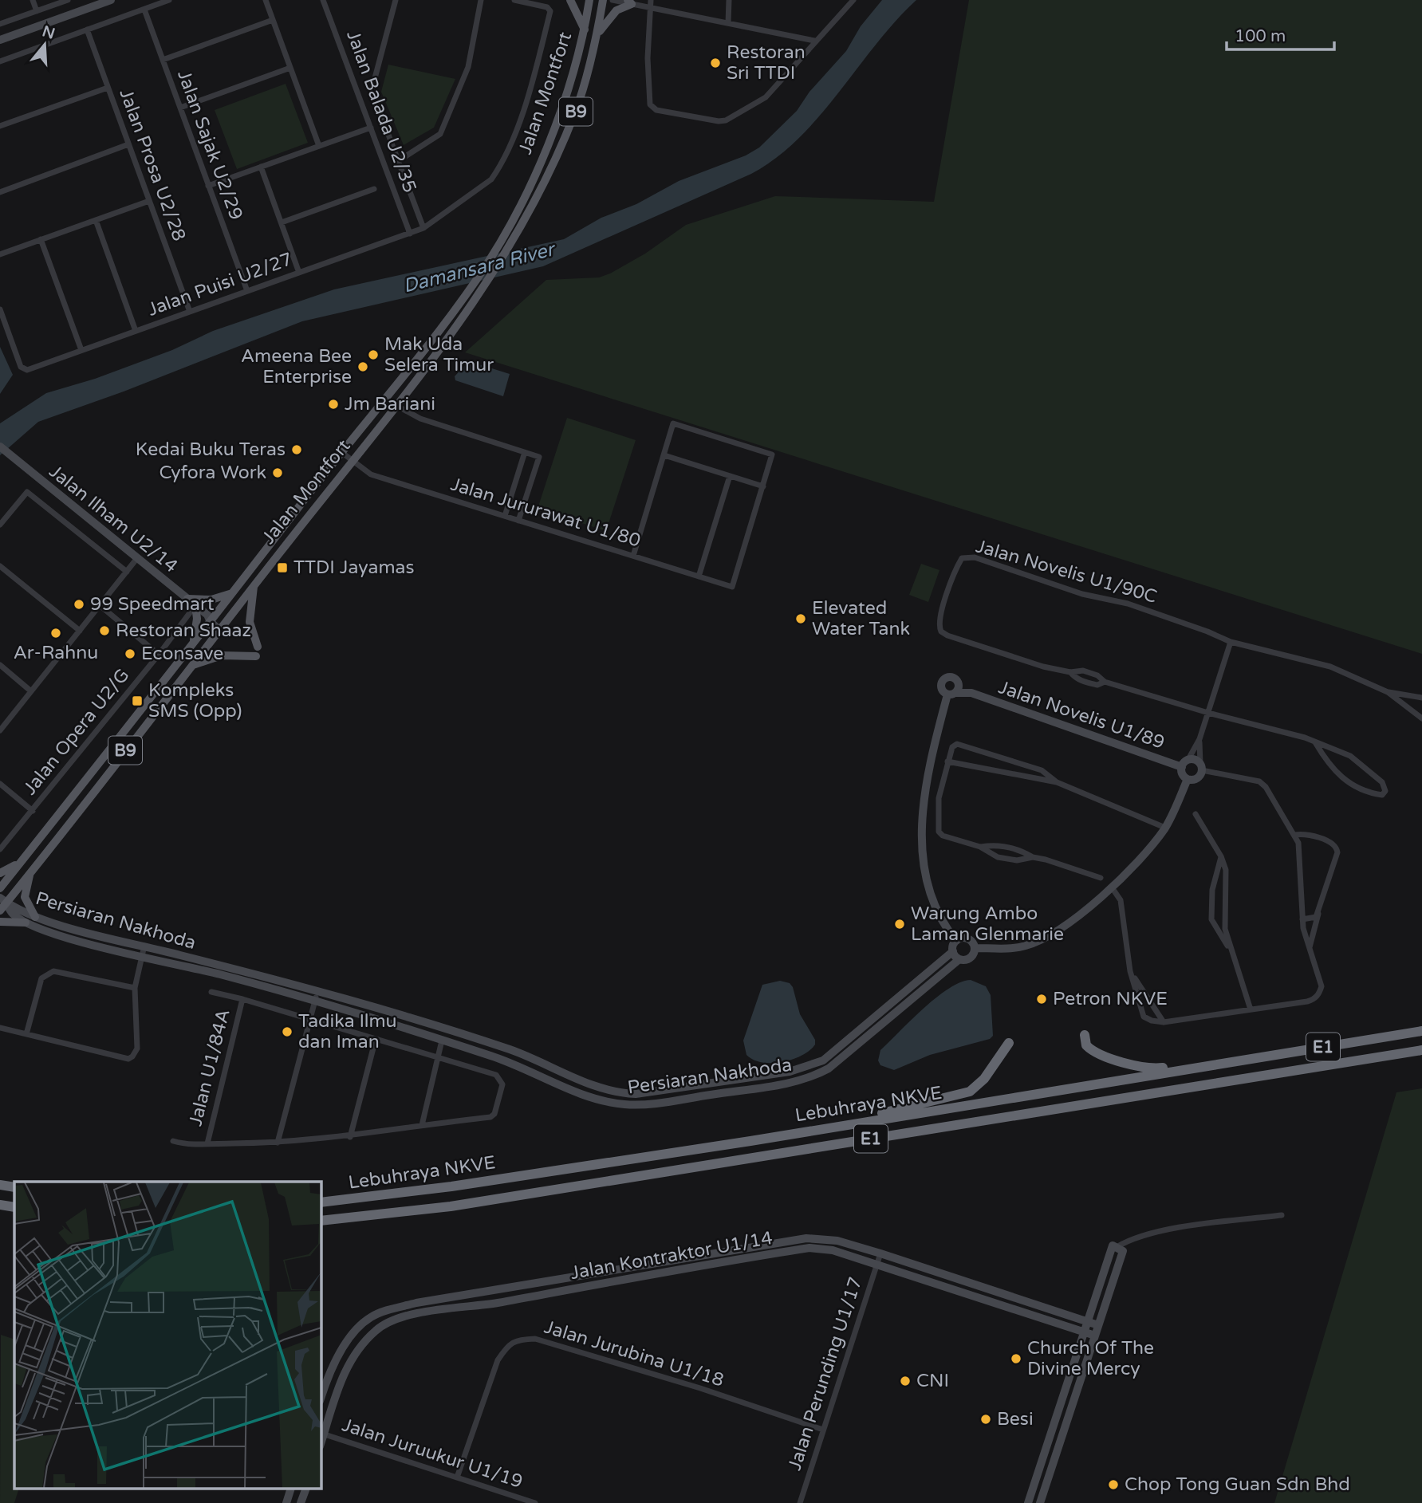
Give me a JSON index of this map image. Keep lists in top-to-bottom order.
{
  "streets": {
    "highway": ["E1", "Lebuhraya NKVE"],
    "main road": ["Jalan Montfort", "B9"],
    "street": [
      "Jalan Balada U2/35",
      "Jalan Sajak U2/29",
      "Jalan Prosa U2/28",
      "Jalan Puisi U2/27",
      "Jalan Jururawat U1/80",
      "Jalan Ilham U2/14",
      "Jalan Novelis U1/90C",
      "Jalan Novelis U1/89",
      "Jalan Opera U2/G",
      "Persiaran Nakhoda",
      "Jalan U1/84A",
      "Jalan Kontraktor U1/14",
      "Jalan Jurubina U1/18",
      "Jalan Perunding U1/17",
      "Jalan Juruukur U1/19"
    ]
  },
  "crossings": [
    ["Jalan Montfort", "Jalan Jururawat U1/80"],
    ["Jalan Montfort", "Jalan Ilham U2/14"],
    ["Jalan Montfort", "Persiaran Nakhoda"],
    ["Jalan Balada U2/35", "Jalan Puisi U2/27"],
    ["Jalan Sajak U2/29", "Jalan Puisi U2/27"],
    ["Jalan Prosa U2/28", "Jalan Puisi U2/27"],
    ["Jalan Ilham U2/14", "Jalan Opera U2/G"],
    ["Jalan Kontraktor U1/14", "Jalan Perunding U1/17"],
    ["Jalan Kontraktor U1/14", "Jalan Juruukur U1/19"],
    ["Jalan Jurubina U1/18", "Jalan Perunding U1/17"],
    ["Jalan Jurubina U1/18", "Jalan Juruukur U1/19"]
  ],
  "water": ["Damansara River"],
  "places": {
    "other": [
      "Restoran Sri TTDI",
      "Mak Uda Selera Timur",
      "Ameena Bee Enterprise",
      "Jm Bariani",
      "Kedai Buku Teras",
      "Cyfora Work",
      "99 Speedmart",
      "Elevated Water Tank",
      "Restoran Shaaz",
      "Ar-Rahnu",
      "Econsave",
      "Warung Ambo Laman Glenmarie",
      "Petron NKVE",
      "Tadika Ilmu dan Iman",
      "Church Of The Divine Mercy",
      "CNI",
      "Besi",
      "Chop Tong Guan Sdn Bhd"
    ],
    "transit": ["TTDI Jayamas", "Kompleks SMS (Opp)"]
  },
  "scale_bar": "100 m",
  "north": "top"
}
